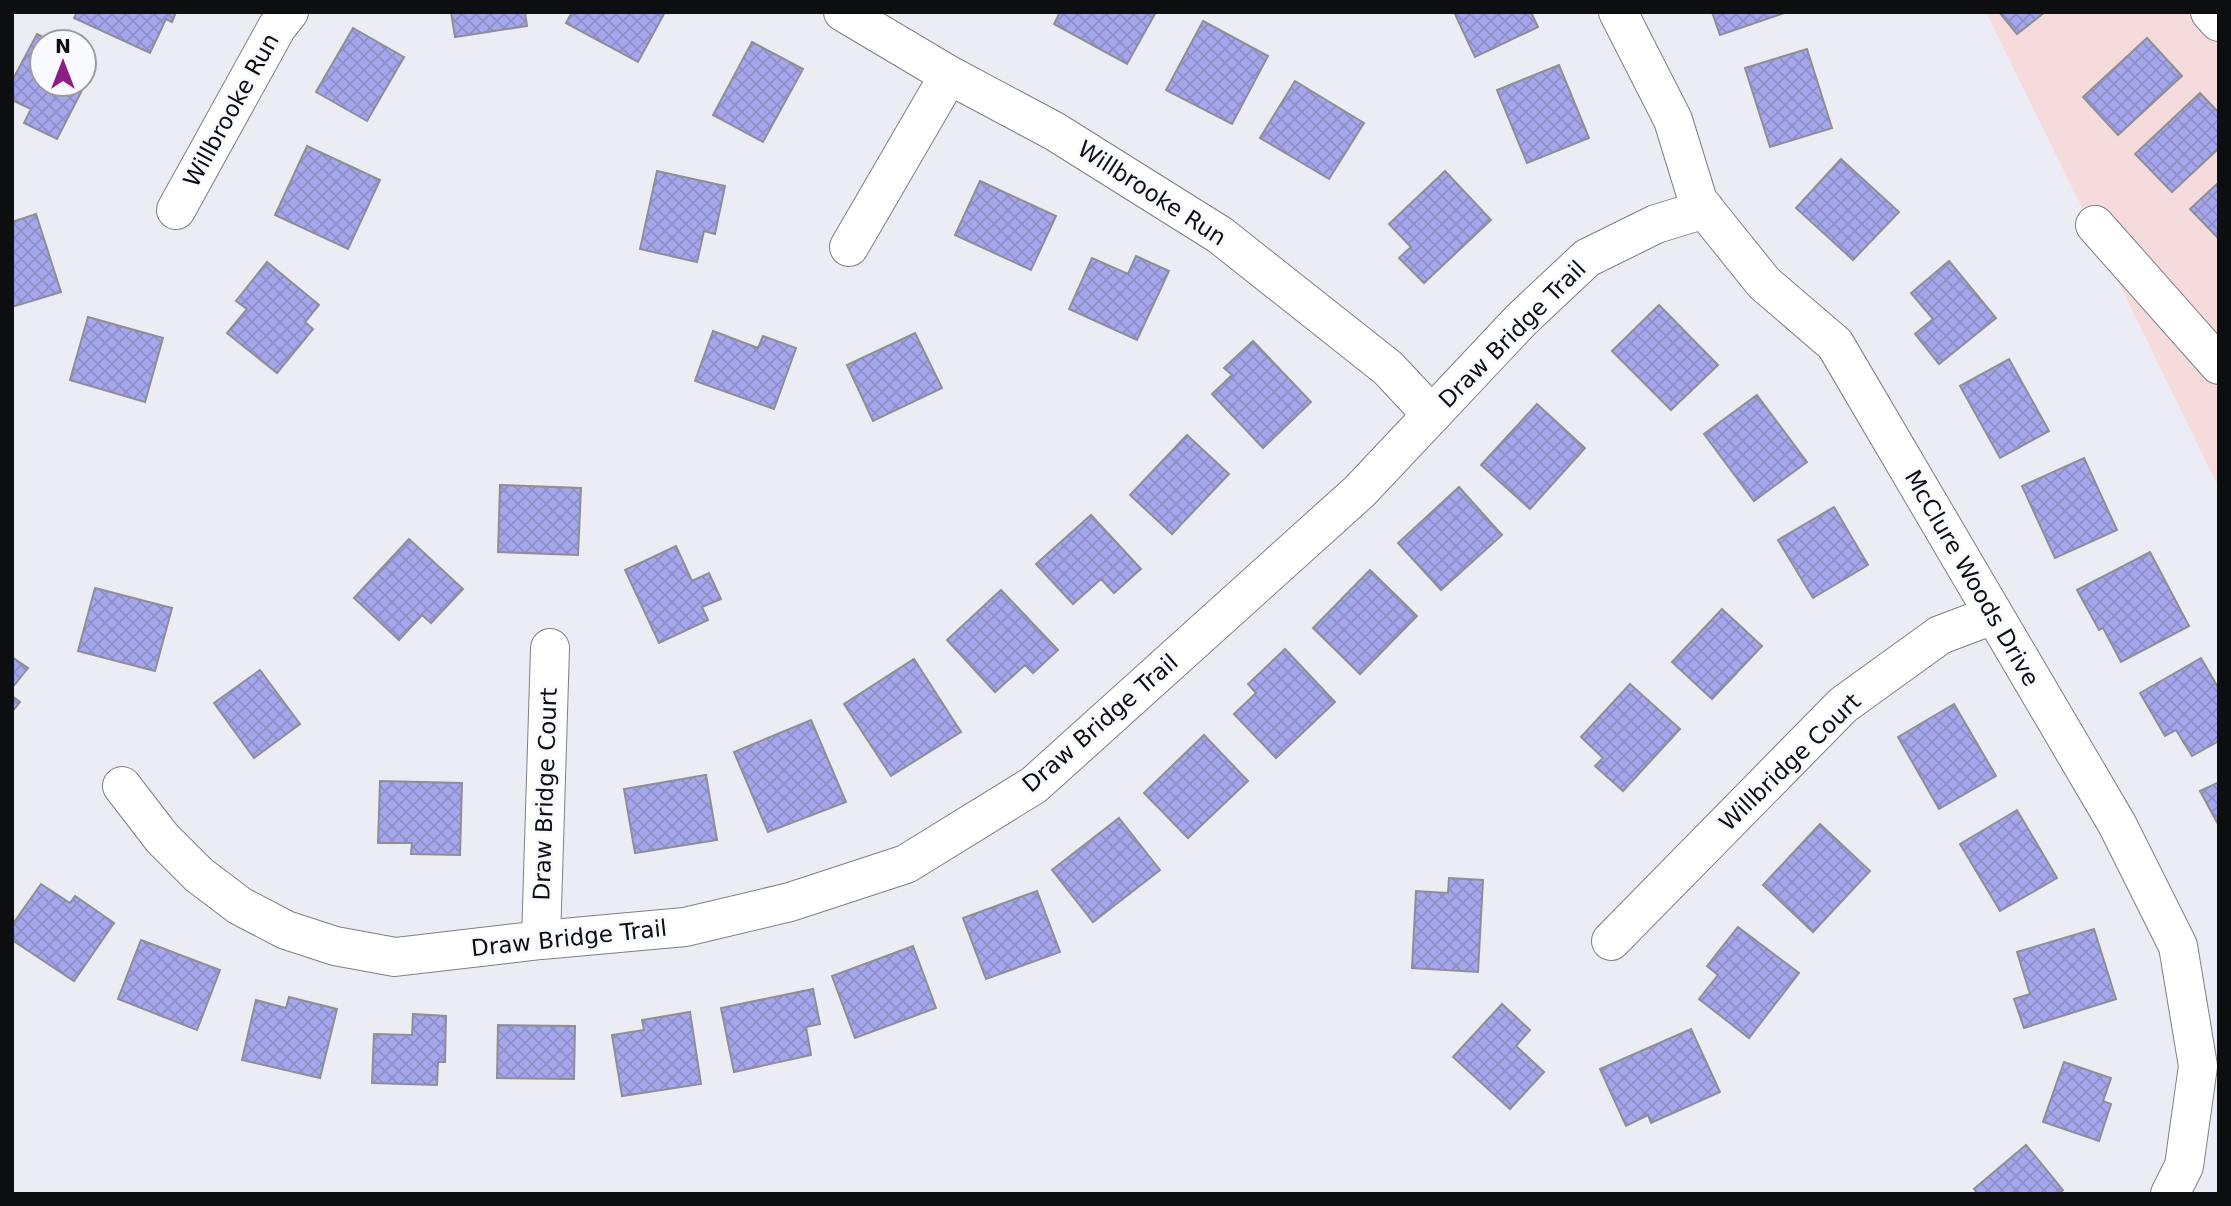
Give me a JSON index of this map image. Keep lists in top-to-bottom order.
{
  "streets": {
    "street": [
      "Willbrooke Run",
      "Draw Bridge Trail",
      "McClure Woods Drive",
      "Willbridge Court",
      "Draw Bridge Court"
    ]
  },
  "crossings": [
    ["Willbrooke Run", "Draw Bridge Trail"],
    ["Draw Bridge Trail", "McClure Woods Drive"],
    ["Draw Bridge Trail", "Draw Bridge Court"],
    ["McClure Woods Drive", "Willbridge Court"]
  ],
  "north": "top"
}
